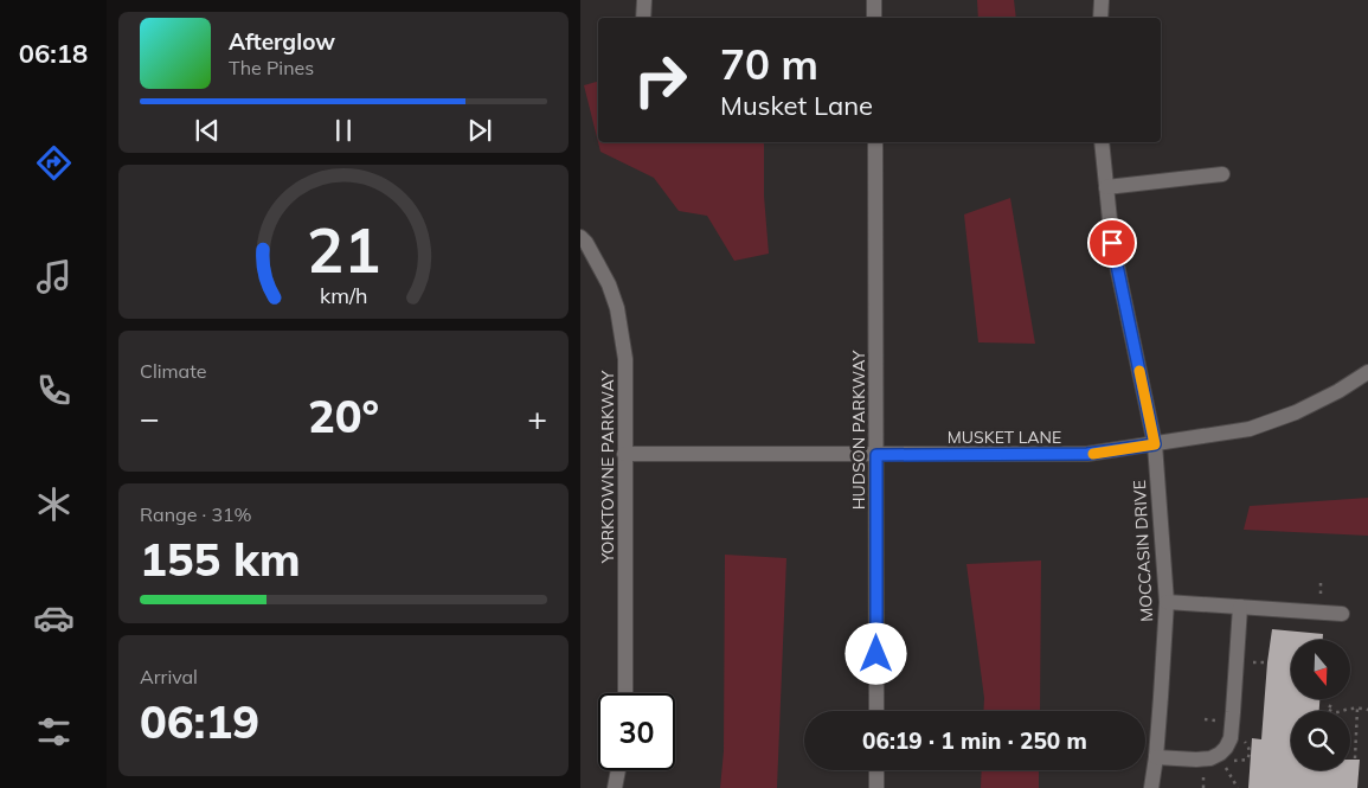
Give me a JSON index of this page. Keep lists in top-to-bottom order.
{
  "streets": {
    "street": [
      "HUDSON PARKWAY",
      "MUSKET LANE",
      "YORKTOWNE PARKWAY",
      "MOCCASIN DRIVE"
    ]
  },
  "crossings": [
    ["HUDSON PARKWAY", "MUSKET LANE"],
    ["MUSKET LANE", "YORKTOWNE PARKWAY"],
    ["MUSKET LANE", "MOCCASIN DRIVE"]
  ],
  "north": "bottom",
  "page": {
    "tabs": "06:18",
    "song": ["Afterglow", "The Pines"],
    "turn": ["70 m", "Musket Lane"],
    "tile": [
      "Climate",
      ["Range · 31%", "155 km"],
      ["Arrival", "06:19"]
    ],
    "heat": ["−", "20°", "+"],
    "limit": "30",
    "trip": "06:19 · 1 min · 250 m",
    "gauge": ["21", "km/h"]
  }
}
